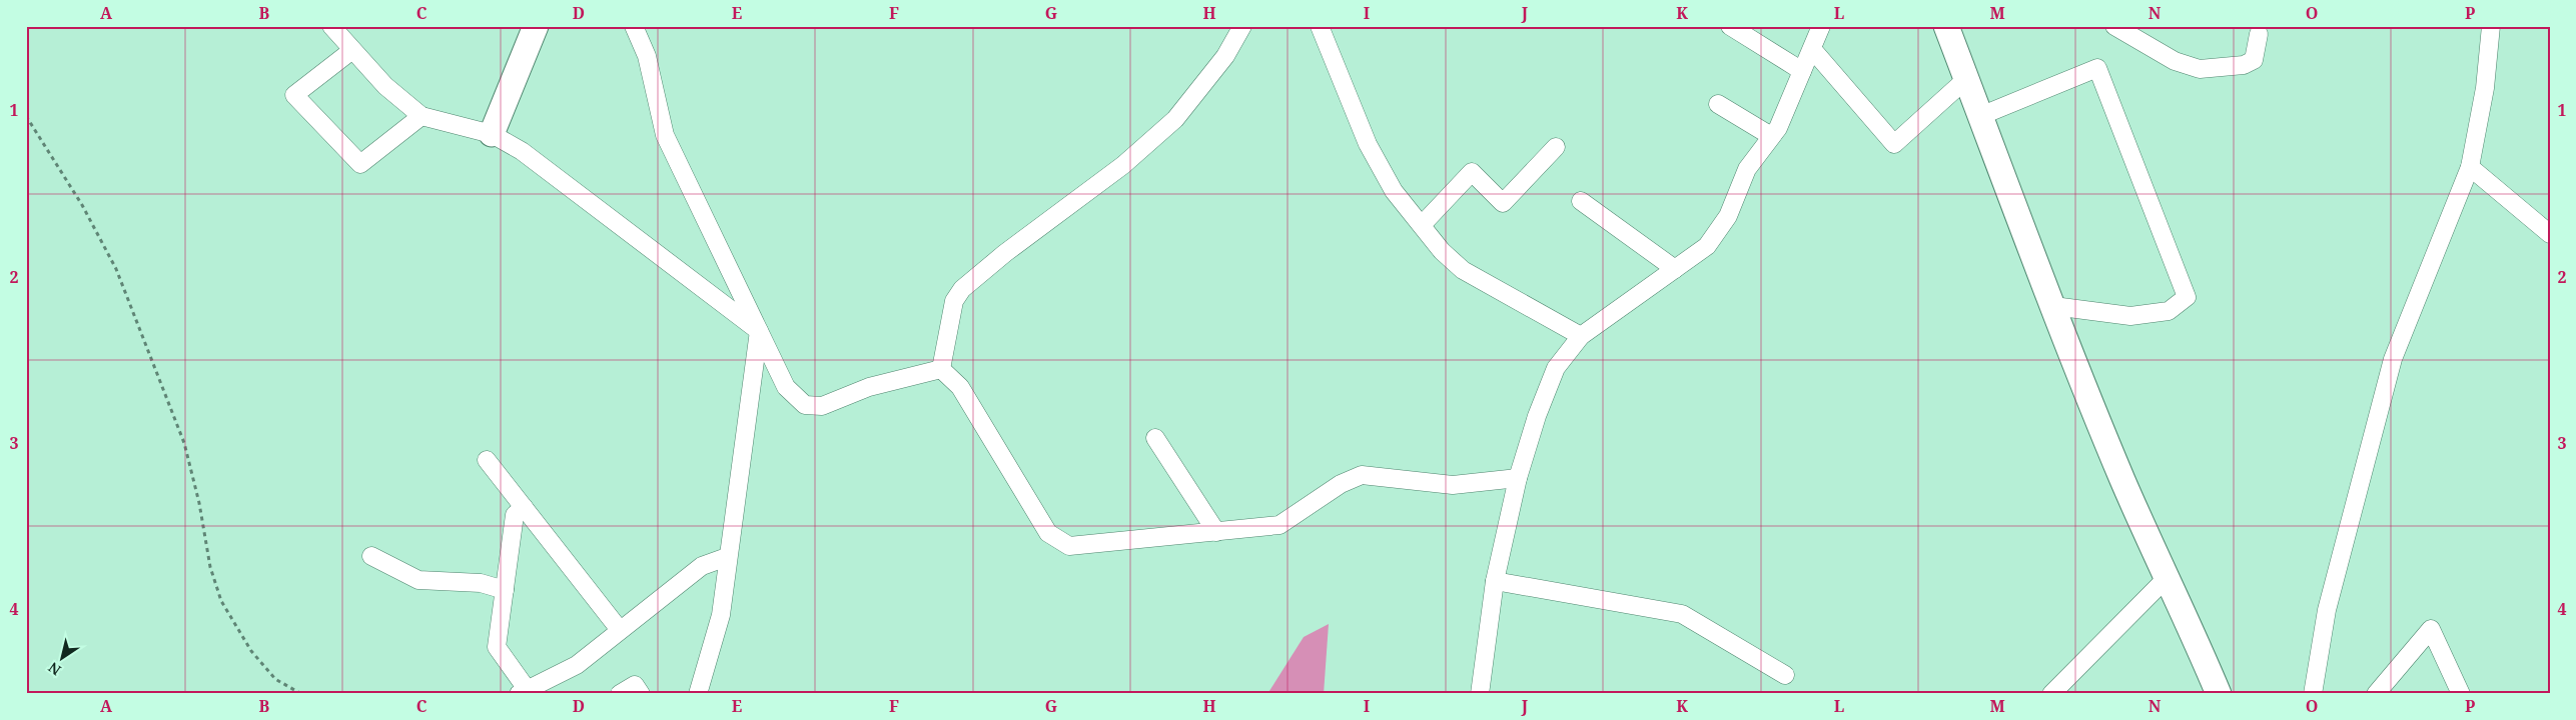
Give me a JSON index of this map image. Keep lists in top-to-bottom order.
{
  "north": "bottom left",
  "grid": {
    "columns": [
      "A",
      "B",
      "C",
      "D",
      "E",
      "F",
      "G",
      "H",
      "I",
      "J",
      "K",
      "L",
      "M",
      "N",
      "O",
      "P"
    ],
    "rows": [
      "1",
      "2",
      "3",
      "4"
    ]
  }
}
